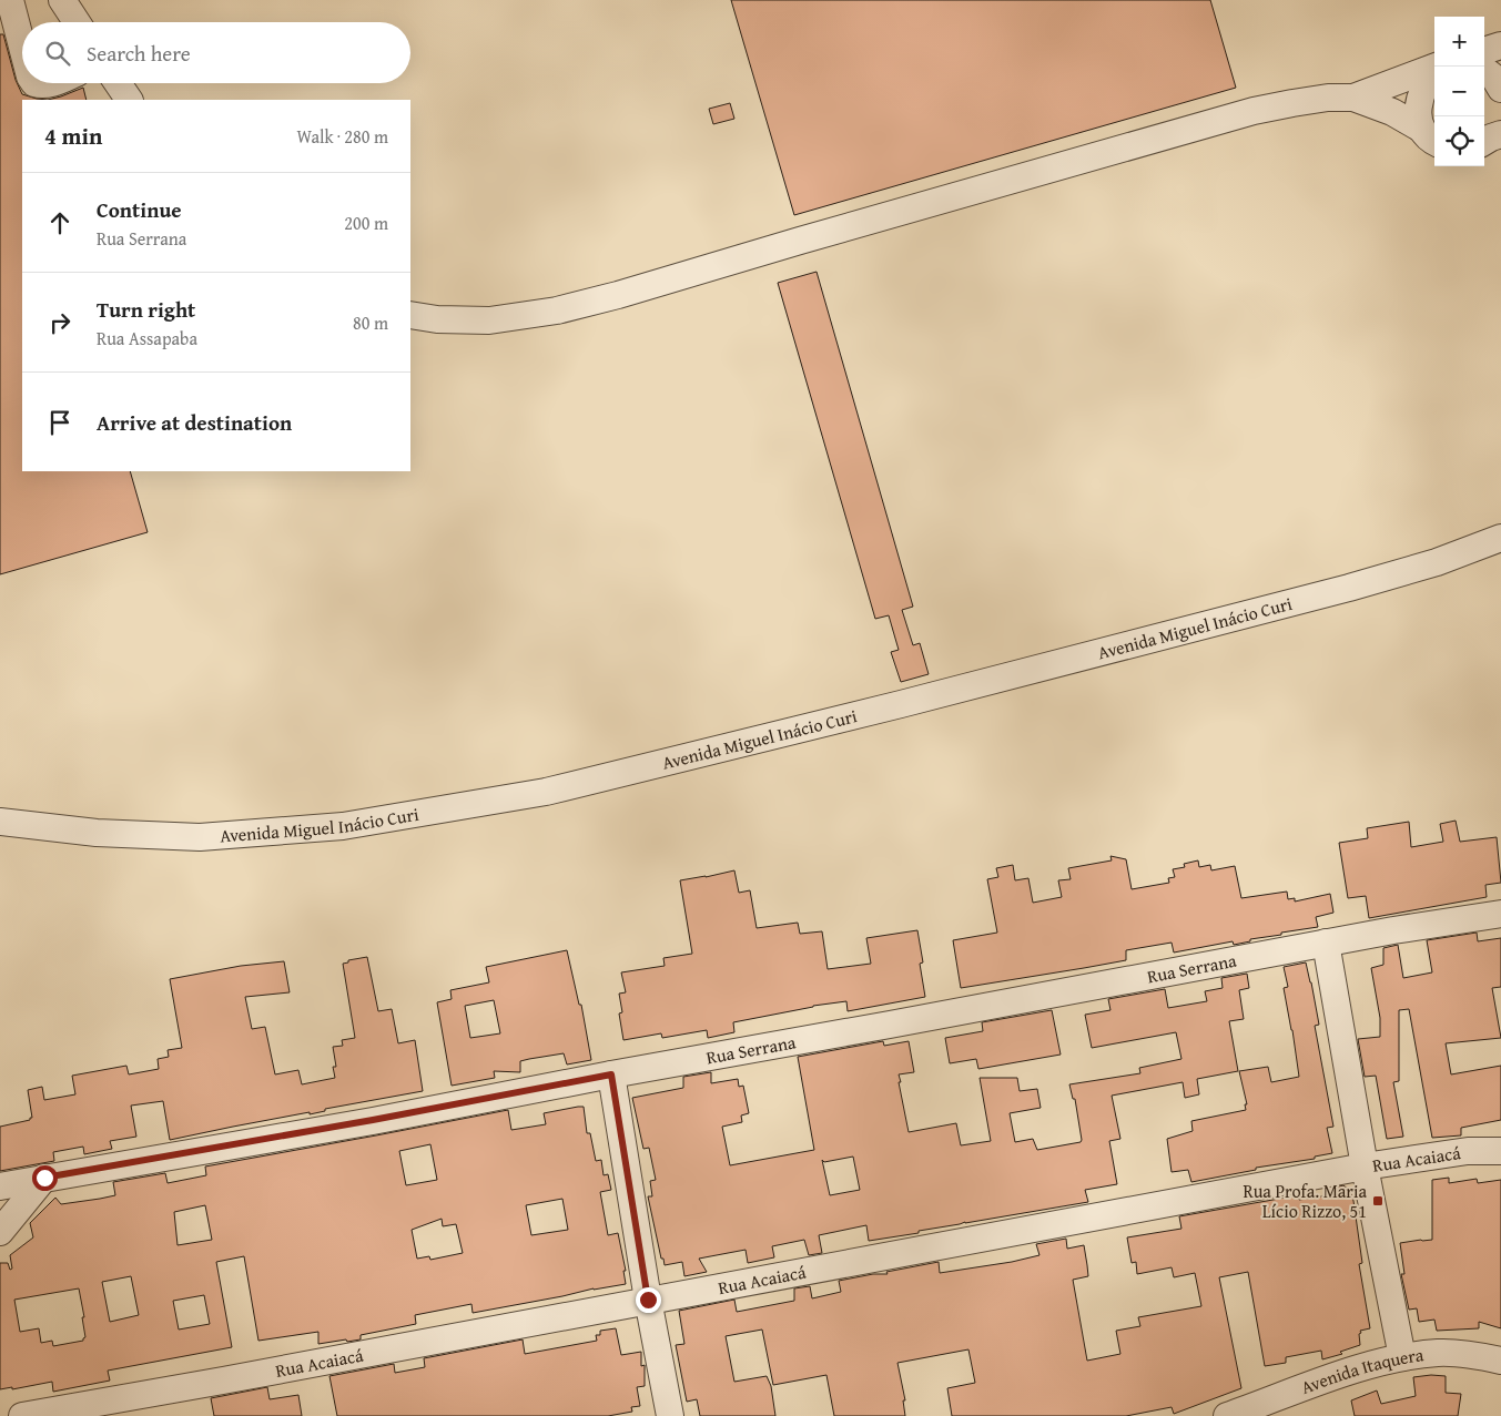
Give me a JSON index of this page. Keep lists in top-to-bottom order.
{
  "streets": {
    "street": [
      "Avenida Miguel Inácio Curi",
      "Rua Serrana",
      "Rua Acaiacá",
      "Avenida Itaquera"
    ]
  },
  "places": {
    "transit": ["Rua Profa. Maria Lício Rizzo, 51"]
  },
  "page": {
    "map_buttons": ["+", "−"],
    "search": "Search here",
    "heading": ["4 min", "Walk · 280 m"],
    "list": [
      ["Continue", "Rua Serrana", "200 m"],
      ["Turn right", "Rua Assapaba", "80 m"],
      "Arrive at destination"
    ]
  }
}
